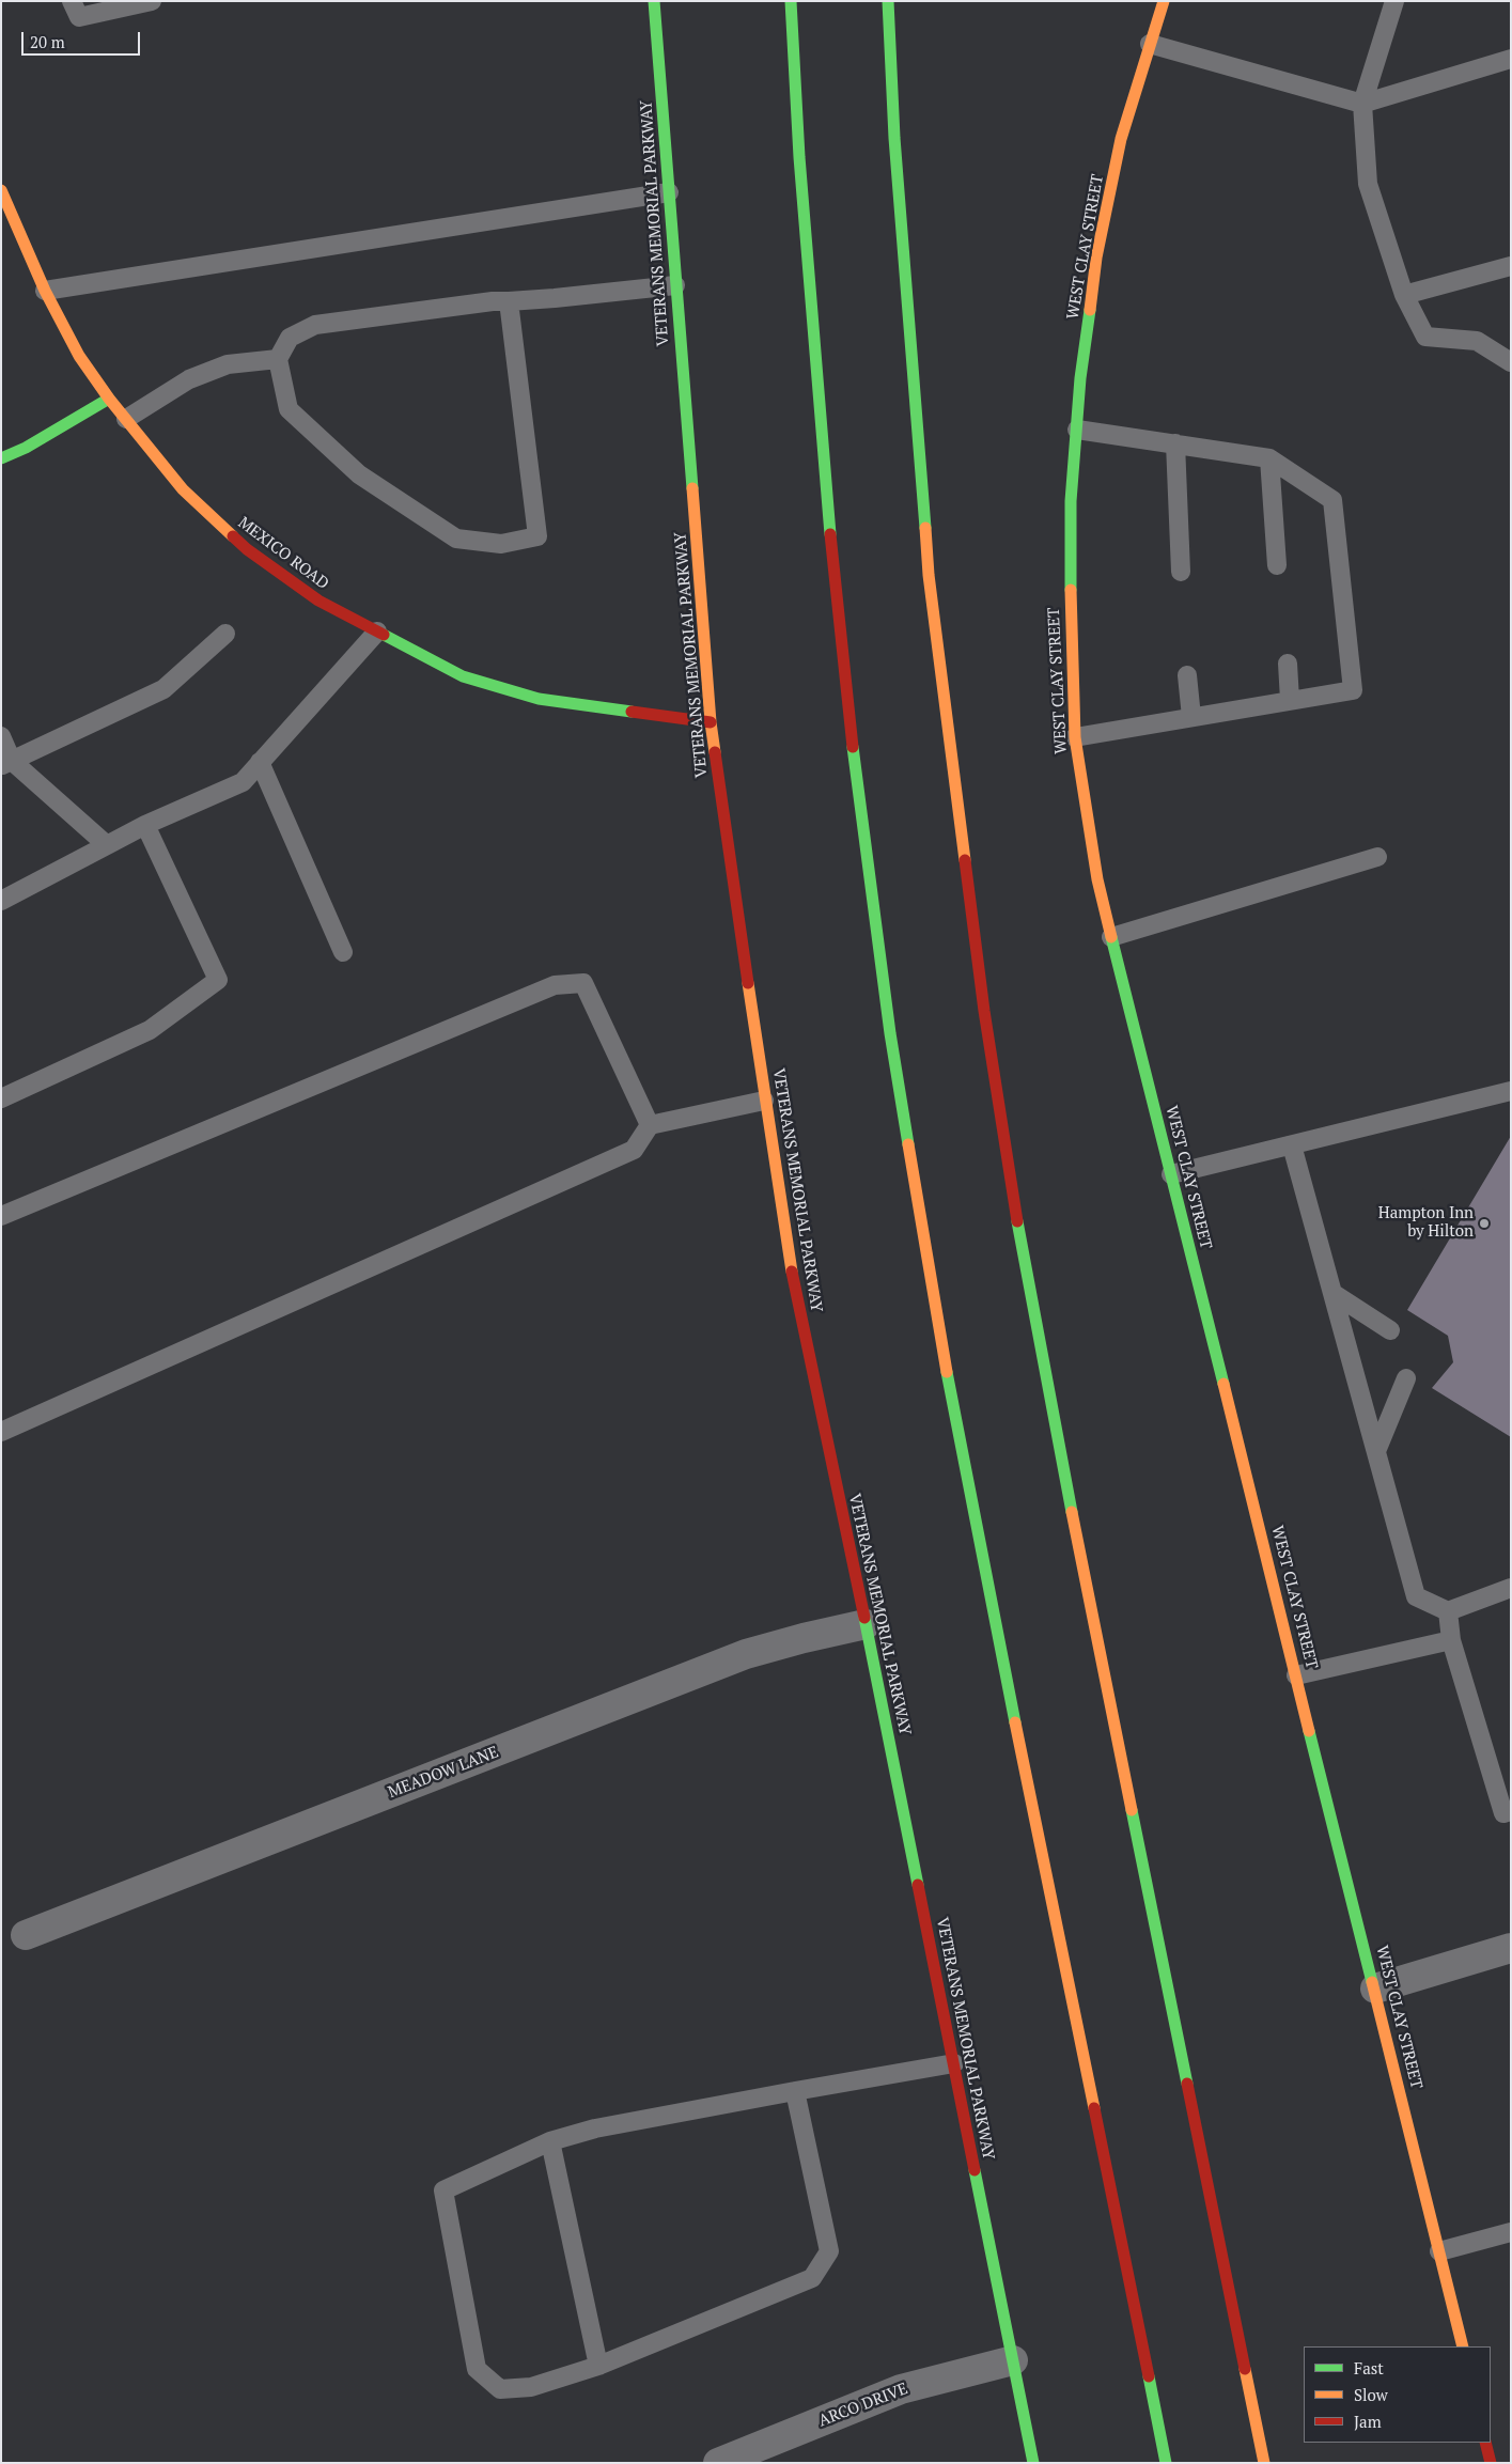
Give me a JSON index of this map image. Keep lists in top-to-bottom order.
{
  "streets": {
    "main road": ["VETERANS MEMORIAL PARKWAY", "WEST CLAY STREET", "MEXICO ROAD"],
    "street": ["MEADOW LANE", "ARCO DRIVE"]
  },
  "crossings": [
    ["VETERANS MEMORIAL PARKWAY", "MEXICO ROAD"],
    ["VETERANS MEMORIAL PARKWAY", "MEADOW LANE"],
    ["VETERANS MEMORIAL PARKWAY", "ARCO DRIVE"]
  ],
  "places": ["Hampton Inn by Hilton"],
  "legend": ["Fast", "Slow", "Jam"],
  "scale_bar": "20 m"
}
